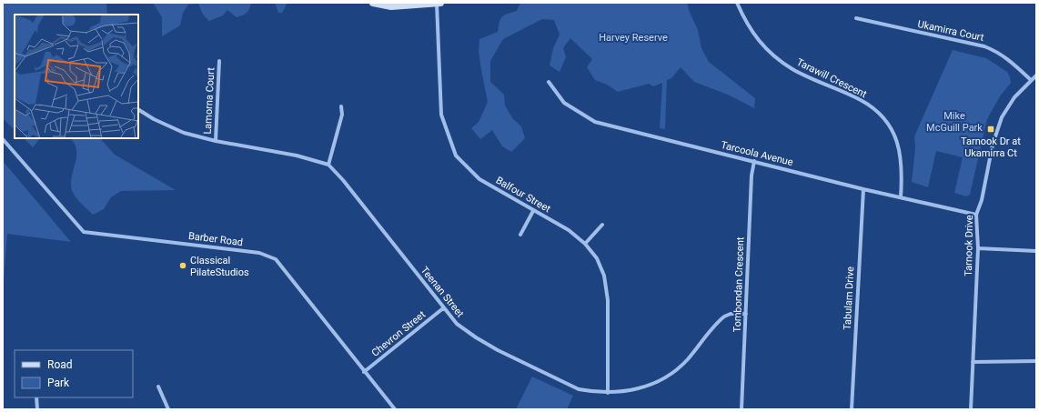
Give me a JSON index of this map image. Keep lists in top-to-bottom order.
{
  "streets": {
    "street": [
      "Ukamirra Court",
      "Tarawill Crescent",
      "Lamorna Court",
      "Tarcoola Avenue",
      "Balfour Street",
      "Barber Road",
      "Tarnook Drive",
      "Tombondan Crescent",
      "Teenan Street",
      "Tabulam Drive",
      "Chevron Street"
    ]
  },
  "crossings": [
    ["Ukamirra Court", "Tarnook Drive"],
    ["Tarawill Crescent", "Tarcoola Avenue"],
    ["Tarcoola Avenue", "Tarnook Drive"],
    ["Tarcoola Avenue", "Tombondan Crescent"],
    ["Tarcoola Avenue", "Tabulam Drive"],
    ["Balfour Street", "Teenan Street"],
    ["Barber Road", "Chevron Street"],
    ["Tombondan Crescent", "Teenan Street"],
    ["Teenan Street", "Chevron Street"]
  ],
  "parks": ["Harvey Reserve", "Mike McGuill Park"],
  "places": {
    "transit": ["Tarnook Dr at Ukamirra Ct"],
    "other": ["Classical PilateStudios"]
  },
  "legend": ["Road", "Park"]
}
